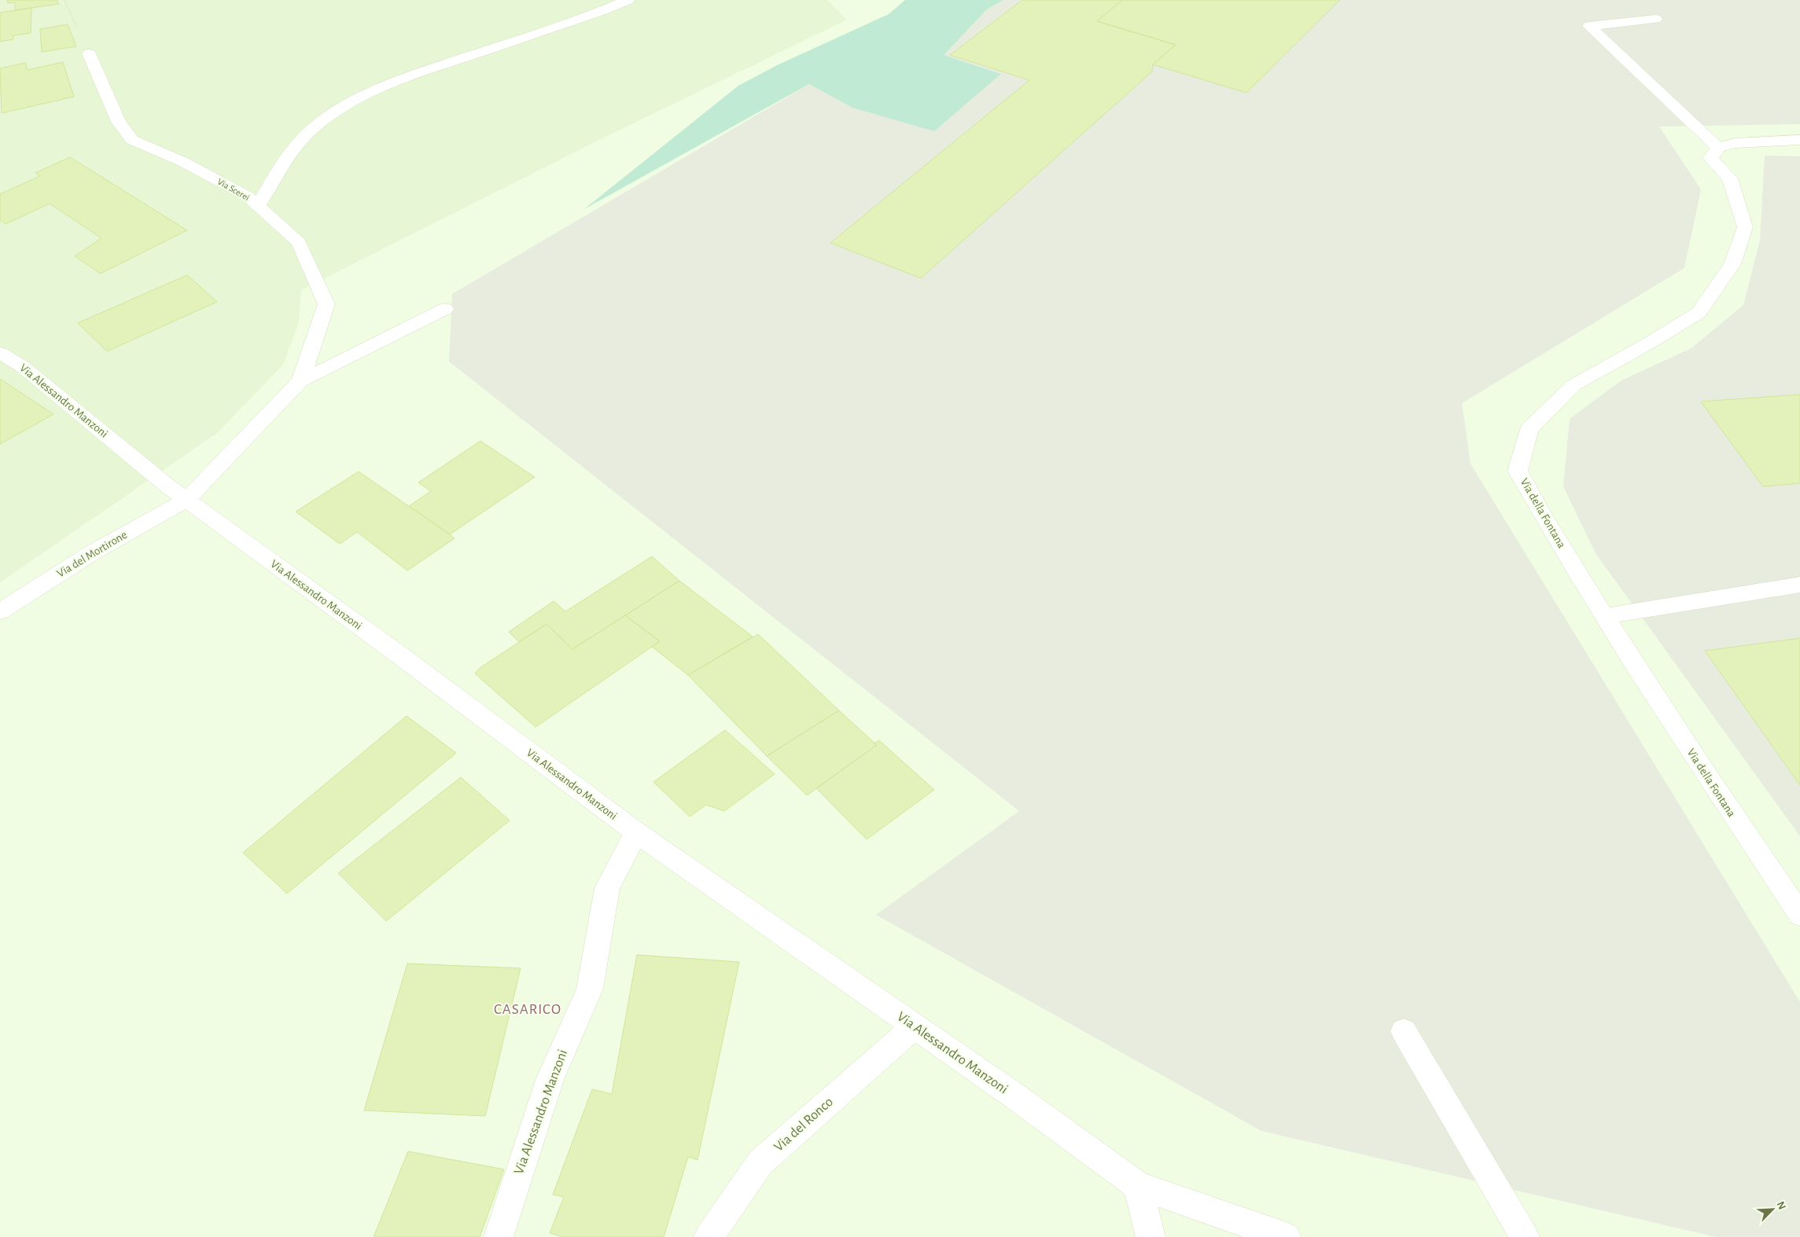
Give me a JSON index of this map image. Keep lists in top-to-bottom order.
{
  "streets": {
    "street": [
      "Via Scerei",
      "Via Alessandro Manzoni",
      "Via della Fontana",
      "Via del Mortirone",
      "Via del Ronco"
    ]
  },
  "crossings": [
    ["Via Scerei", "Via Alessandro Manzoni"],
    ["Via Scerei", "Via del Mortirone"],
    ["Via Alessandro Manzoni", "Via del Mortirone"],
    ["Via Alessandro Manzoni", "Via del Ronco"]
  ],
  "districts": ["CASARICO"],
  "north": "top right"
}
